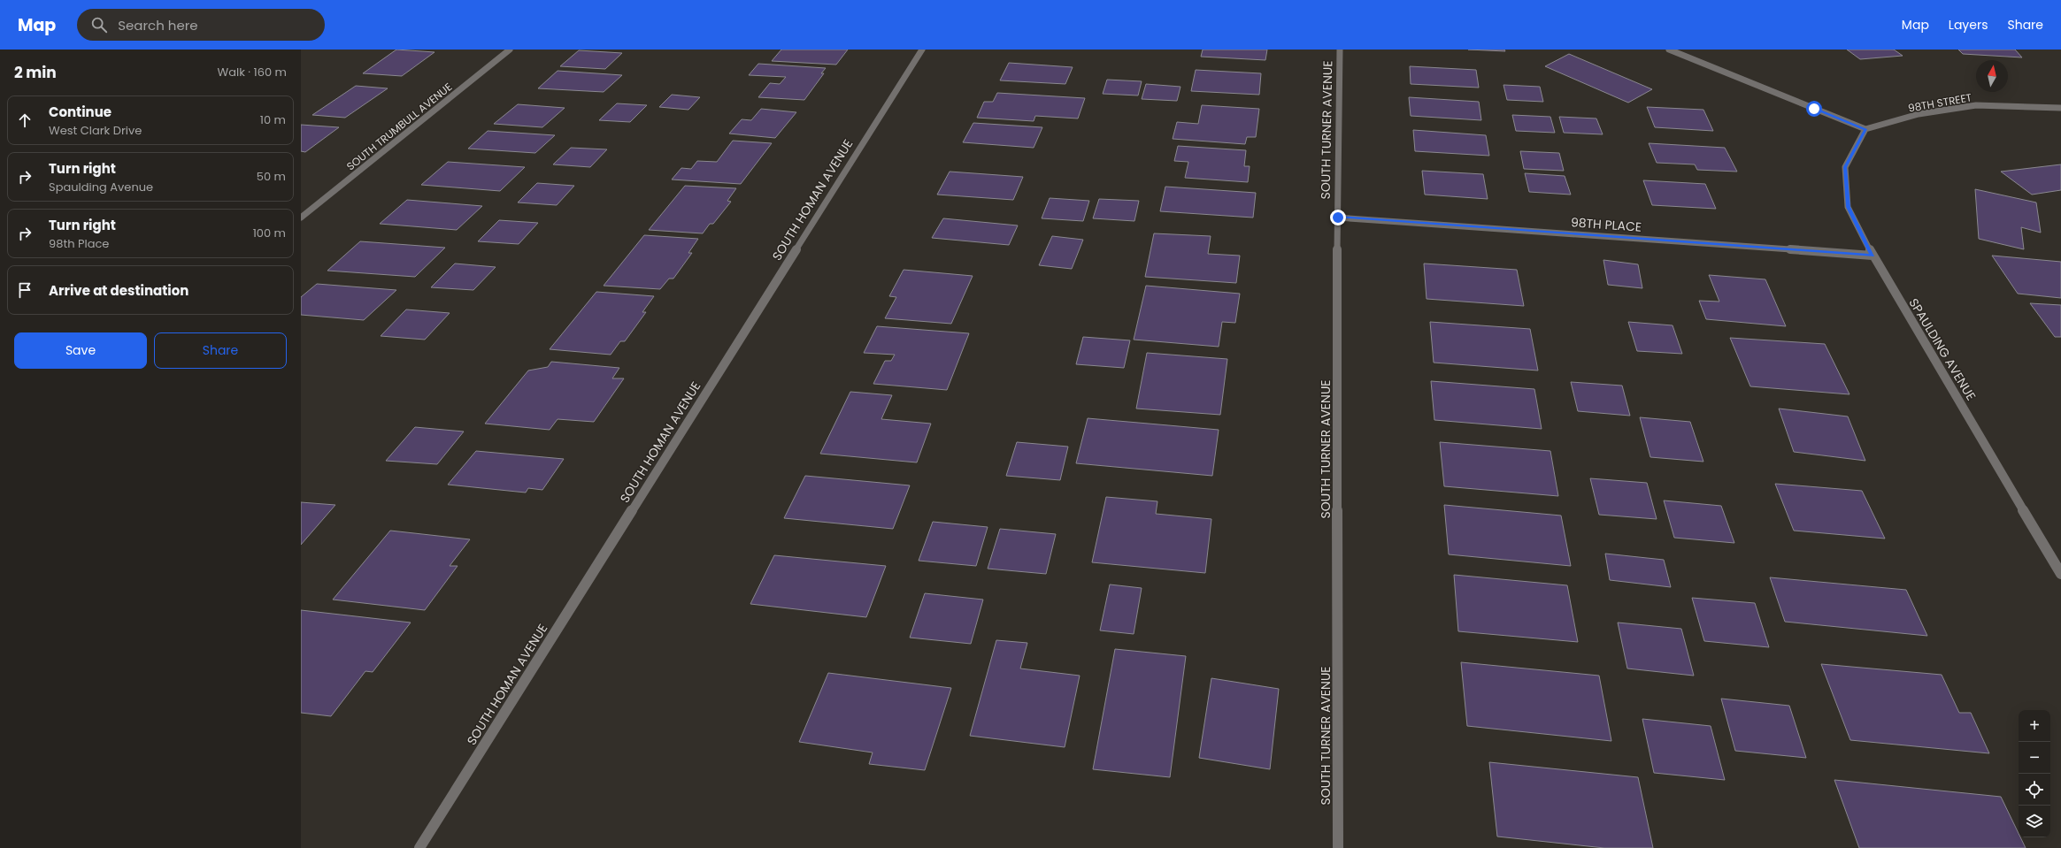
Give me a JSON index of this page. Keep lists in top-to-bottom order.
{
  "streets": {
    "street": [
      "98TH STREET",
      "SOUTH TRUMBULL AVENUE",
      "SOUTH TURNER AVENUE",
      "SOUTH HOMAN AVENUE",
      "98TH PLACE",
      "SPAULDING AVENUE"
    ]
  },
  "crossings": [
    ["98TH STREET", "SPAULDING AVENUE"],
    ["SOUTH TURNER AVENUE", "98TH PLACE"],
    ["98TH PLACE", "SPAULDING AVENUE"]
  ],
  "north": "top",
  "page": {
    "header": "Map",
    "search": "Search here",
    "nav": ["Map", "Layers", "Share"],
    "heading": ["2 min", "Walk · 160 m"],
    "list": [
      ["Continue", "West Clark Drive", "10 m"],
      ["Turn right", "Spaulding Avenue", "50 m"],
      ["Turn right", "98th Place", "100 m"],
      "Arrive at destination"
    ],
    "buttons": ["Save", "Share"],
    "map_buttons": ["+", "−"]
  }
}
